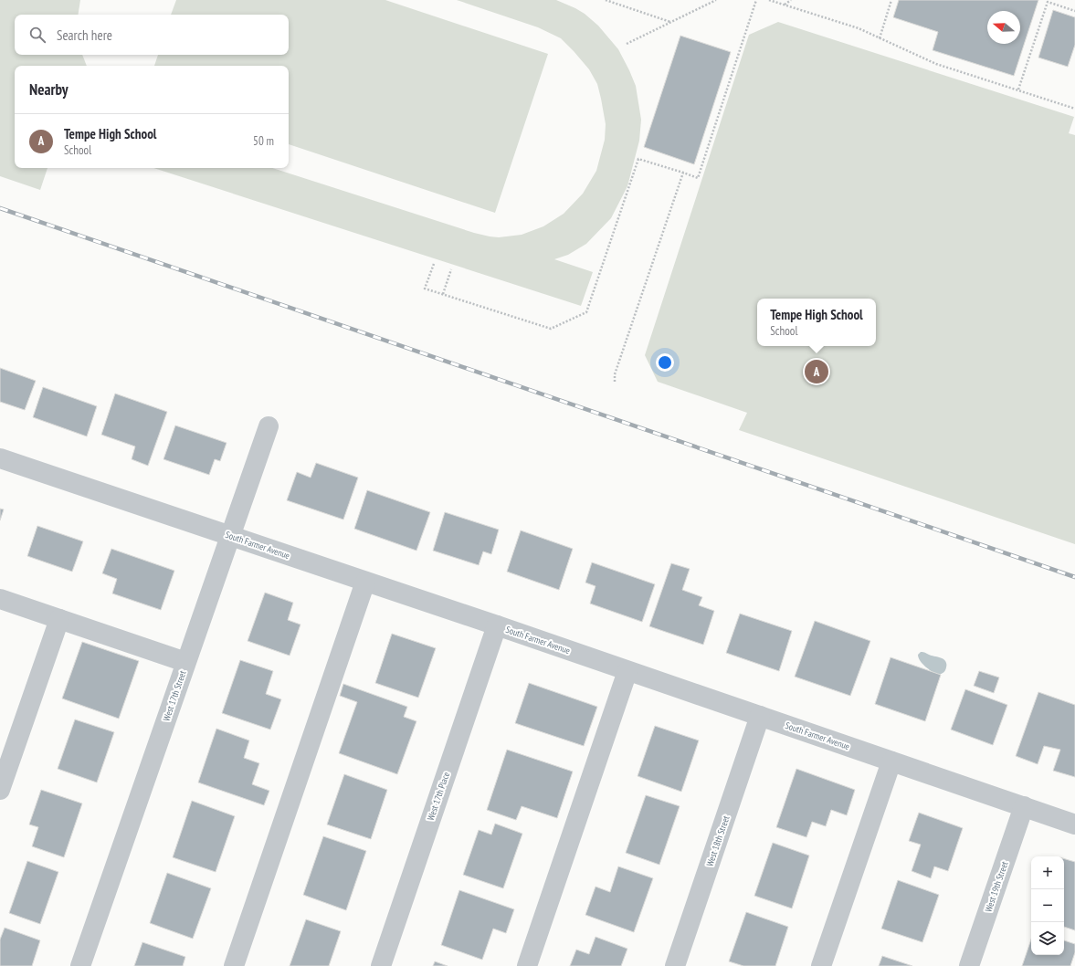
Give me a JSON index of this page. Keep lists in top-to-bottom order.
{
  "streets": {
    "street": [
      "South Farmer Avenue",
      "West 17th Street",
      "West 17th Place",
      "West 18th Street",
      "West 19th Street"
    ]
  },
  "crossings": [
    ["South Farmer Avenue", "West 17th Street"],
    ["South Farmer Avenue", "West 17th Place"],
    ["South Farmer Avenue", "West 18th Street"],
    ["South Farmer Avenue", "West 19th Street"]
  ],
  "north": "left",
  "page": {
    "search": "Search here",
    "heading": "Nearby",
    "list": [
      {
        "mark": "A",
        "name": "Tempe High School",
        "note": "School",
        "value": "50 m"
      }
    ],
    "popup": ["Tempe High School", "School"],
    "pins": "A",
    "map_buttons": ["+", "−"]
  }
}
